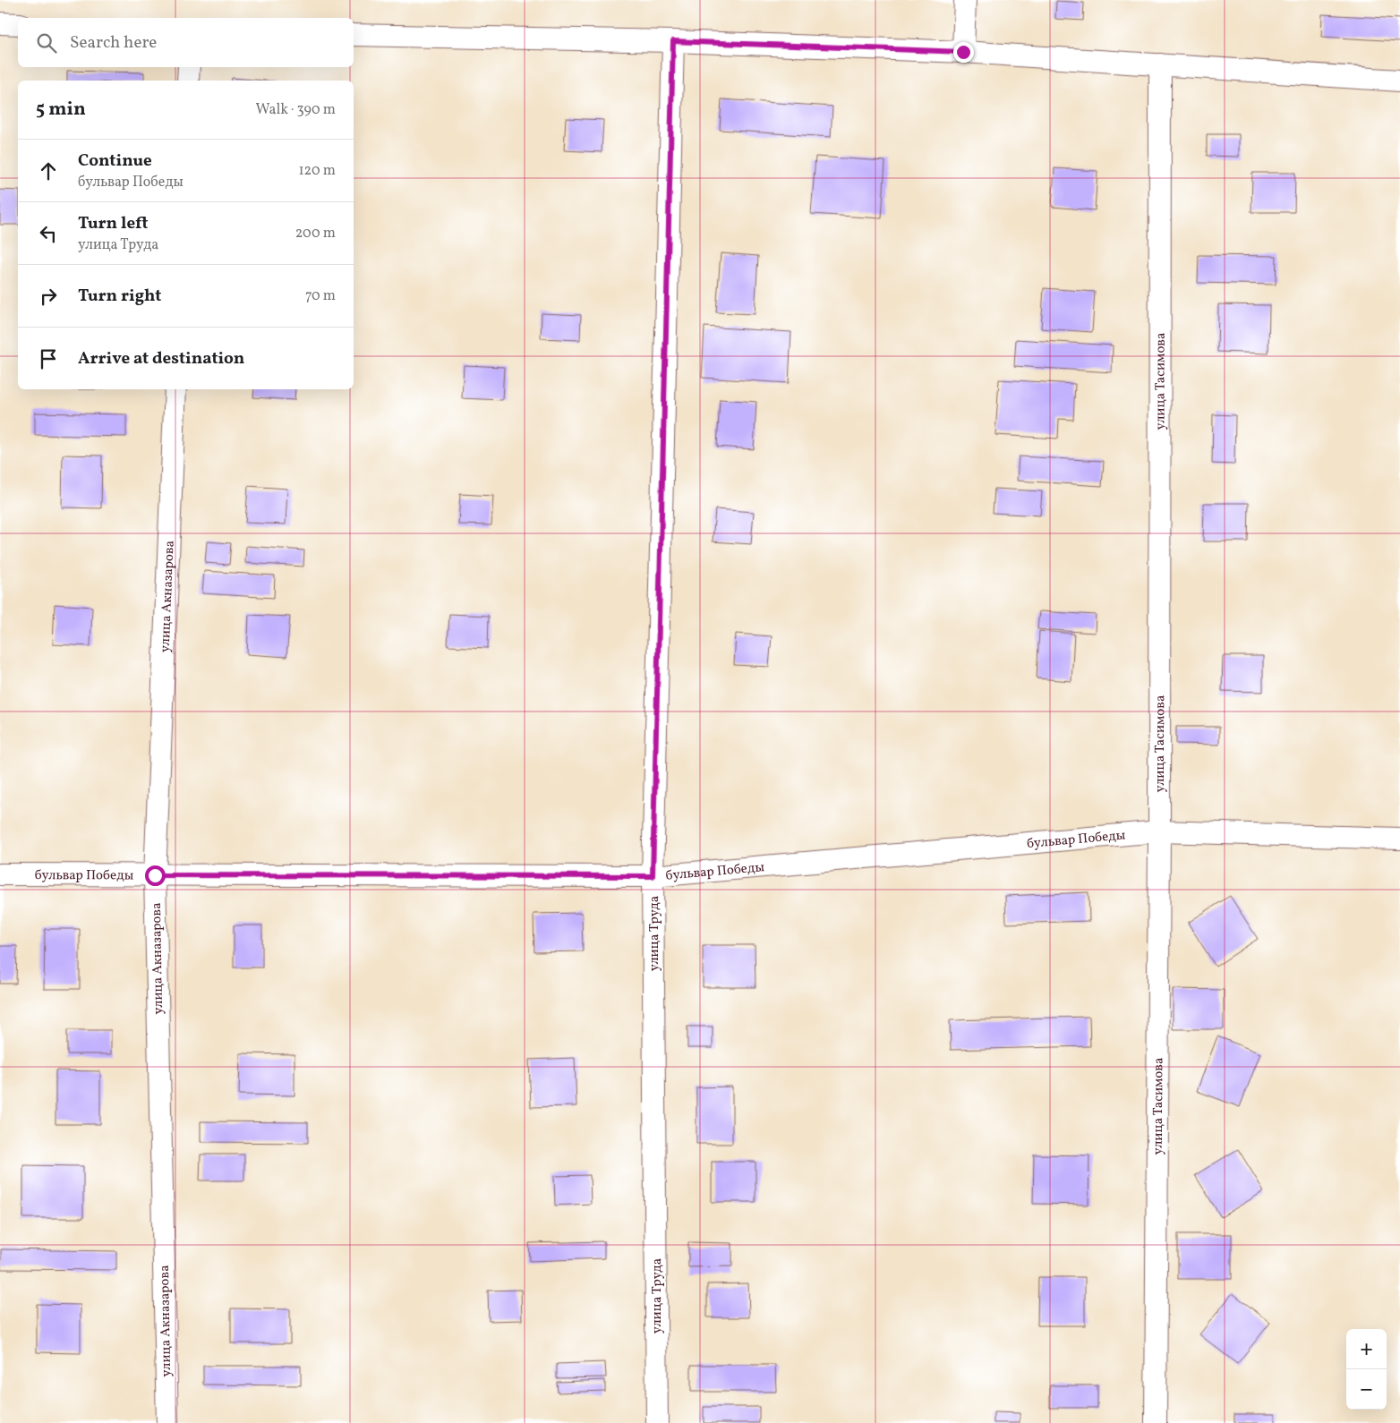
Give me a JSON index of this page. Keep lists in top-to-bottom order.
{
  "streets": {
    "street": [
      "улица Тасимова",
      "улица Акназарова",
      "бульвар Победы",
      "улица Труда"
    ]
  },
  "crossings": [
    ["улица Тасимова", "бульвар Победы"],
    ["улица Акназарова", "бульвар Победы"],
    ["бульвар Победы", "улица Труда"]
  ],
  "page": {
    "search": "Search here",
    "heading": ["5 min", "Walk · 390 m"],
    "list": [
      ["Continue", "бульвар Победы", "120 m"],
      ["Turn left", "улица Труда", "200 m"],
      ["Turn right", "70 m"],
      "Arrive at destination"
    ],
    "map_buttons": ["+", "−"]
  }
}
